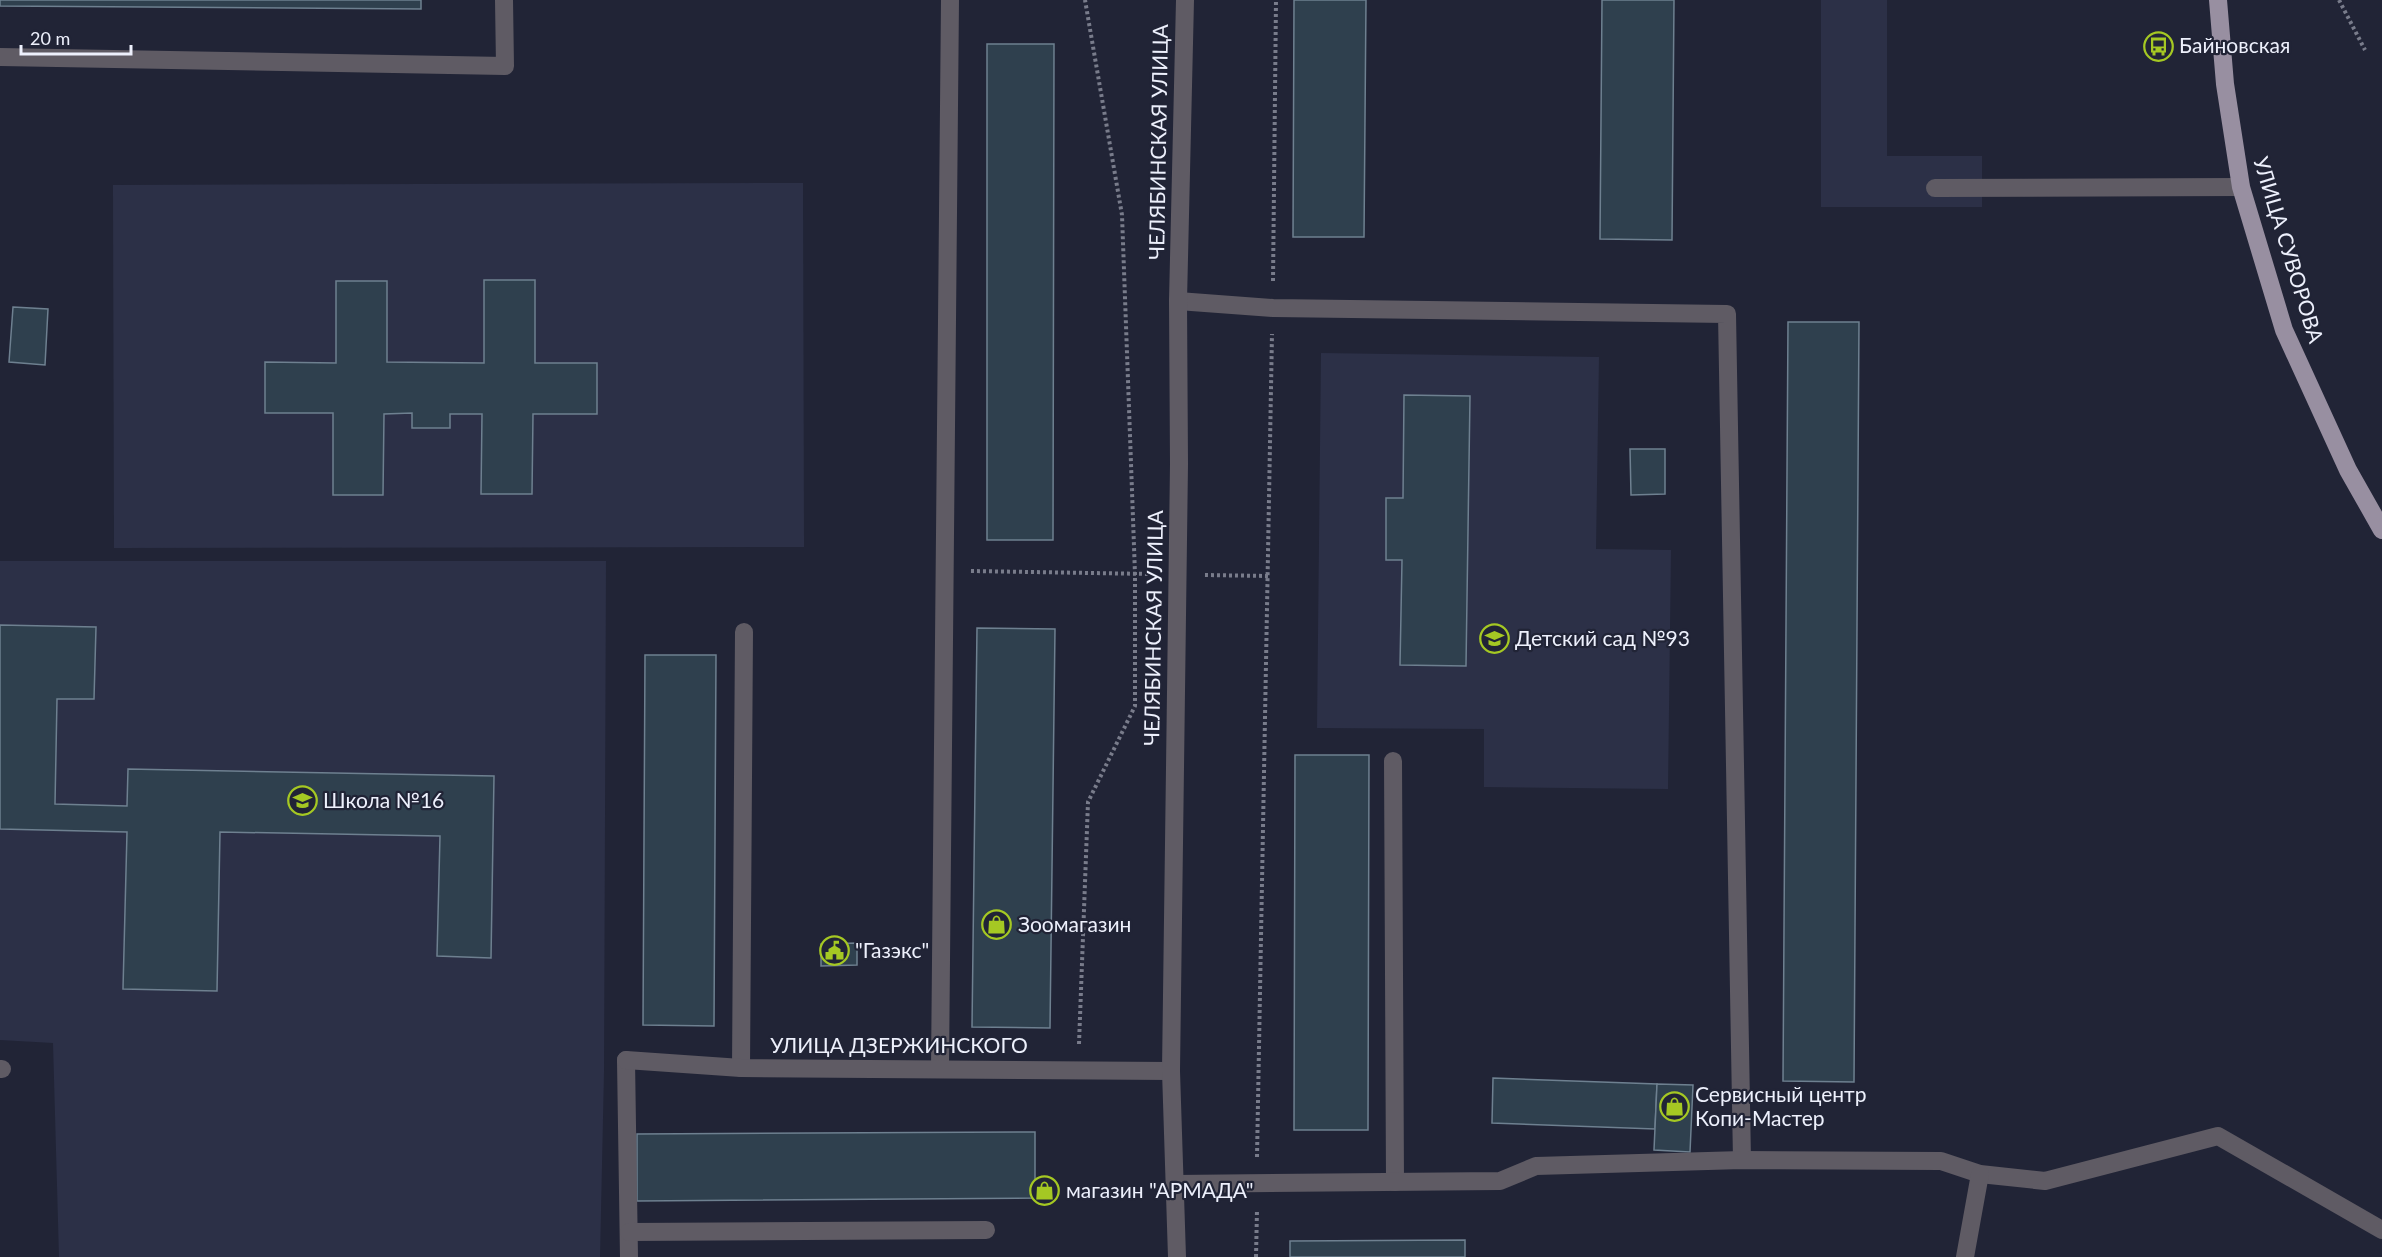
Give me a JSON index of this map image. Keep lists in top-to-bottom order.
{
  "streets": {
    "main road": ["УЛИЦА СУВОРОВА"],
    "street": ["ЧЕЛЯБИНСКАЯ УЛИЦА", "УЛИЦА ДЗЕРЖИНСКОГО"]
  },
  "crossings": [
    ["ЧЕЛЯБИНСКАЯ УЛИЦА", "УЛИЦА ДЗЕРЖИНСКОГО"]
  ],
  "places": {
    "bus stop": ["Байновская"],
    "school or university": ["Детский сад №93", "Школа №16"],
    "shop": ["Зоомагазин", "Сервисный центр Копи-Мастер", "магазин \"АРМАДА\""],
    "public building": ["\"Газэкс\""]
  },
  "scale_bar": "20 m"
}
